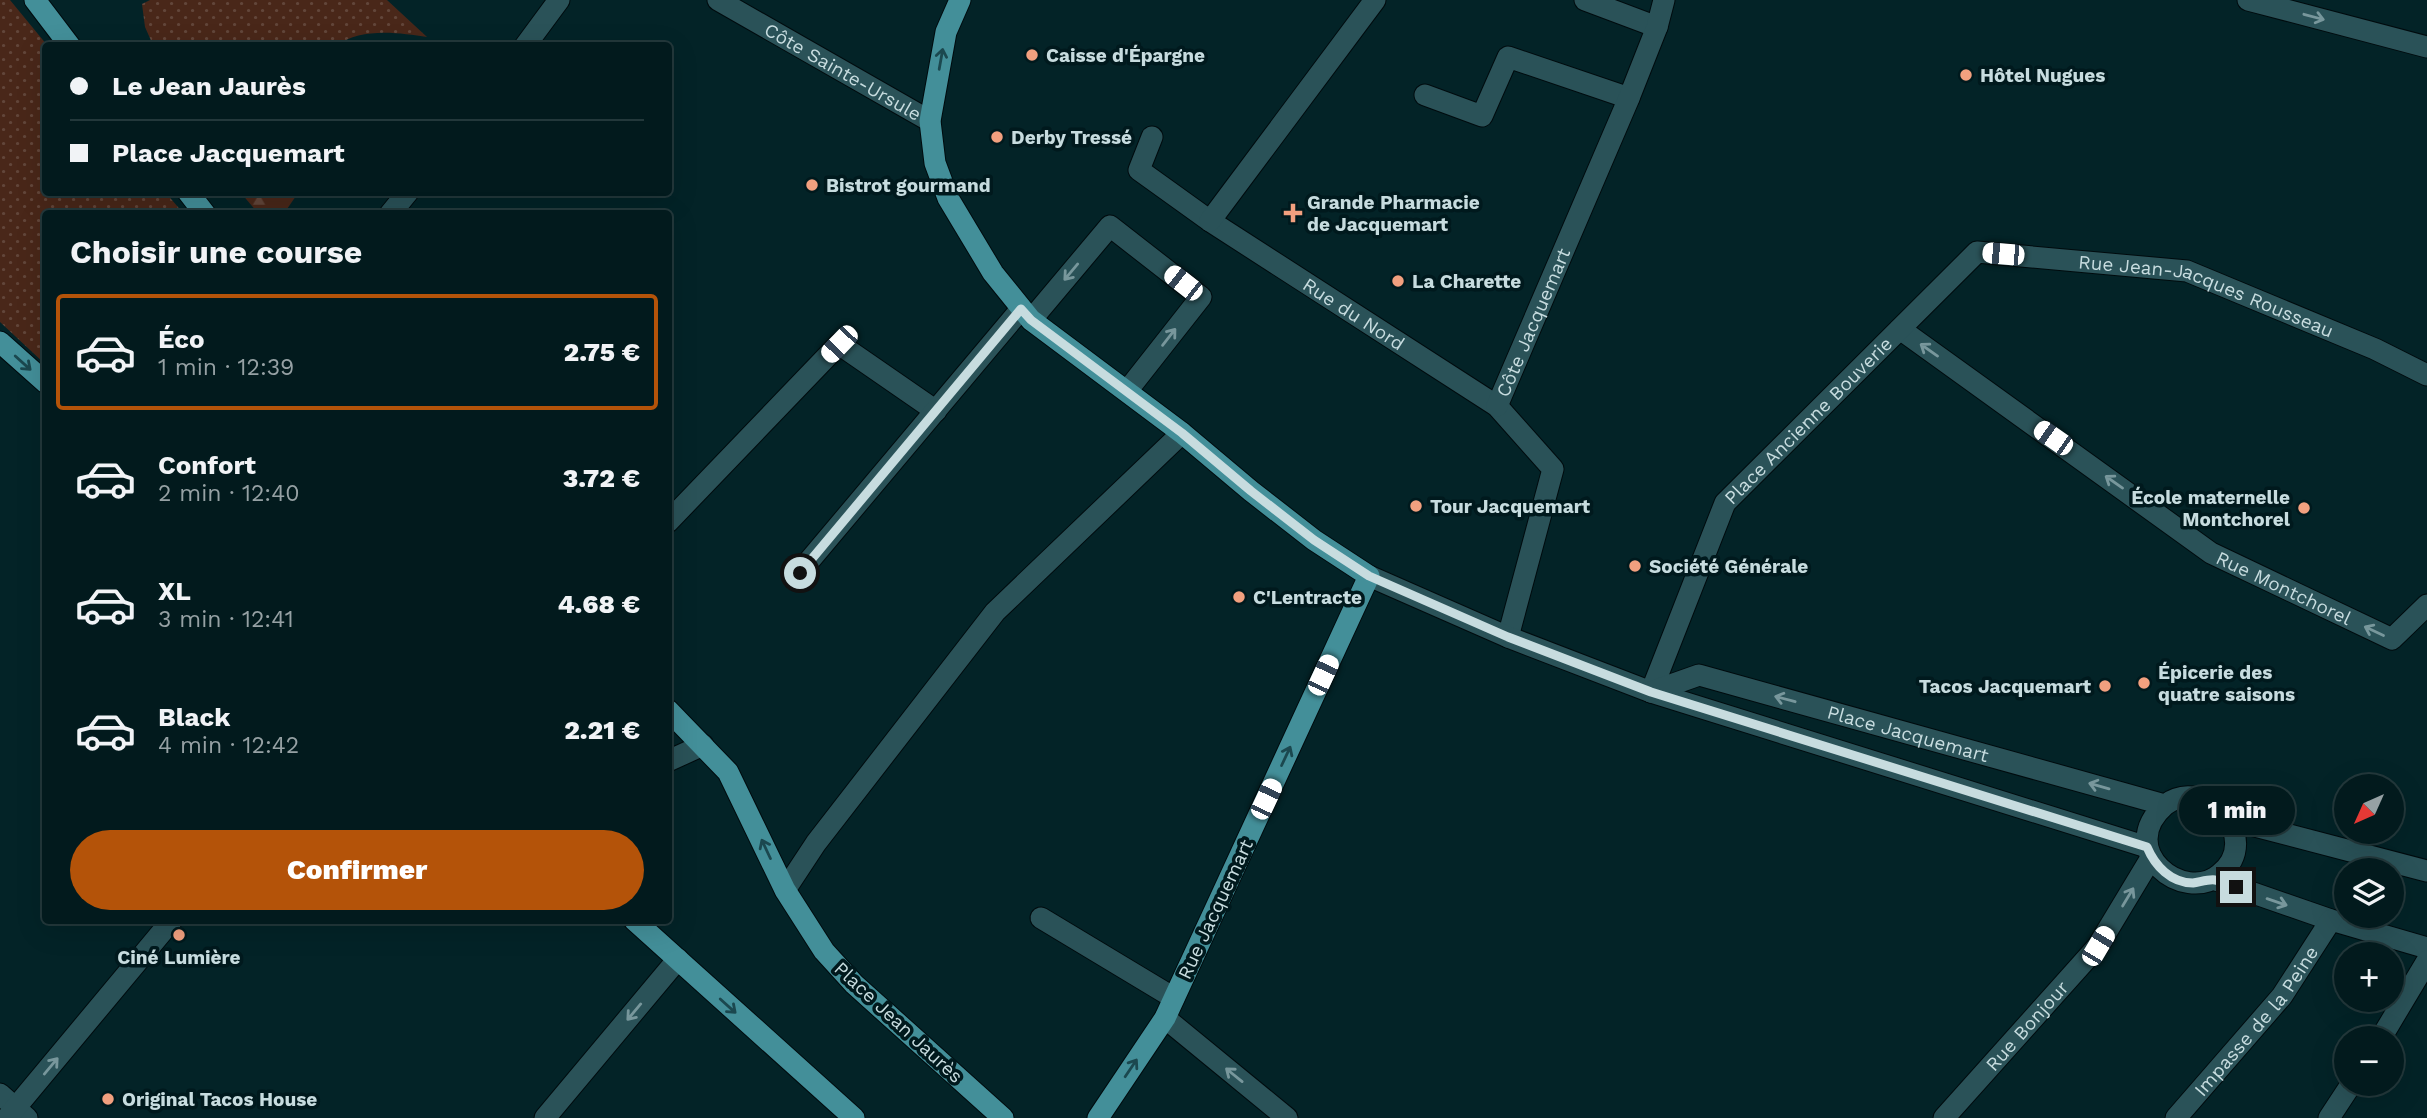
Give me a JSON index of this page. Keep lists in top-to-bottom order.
{
  "streets": {
    "main road": ["Rue Jacquemart", "Place Jean Jaurès"],
    "street": [
      "Côte Sainte-Ursule",
      "Rue Jean-Jacques Rousseau",
      "Rue du Nord",
      "Côte Jacquemart",
      "Place Ancienne Bouverie",
      "Rue Montchorel",
      "Place Jacquemart",
      "Impasse de la Peine",
      "Rue Bonjour"
    ]
  },
  "crossings": [
    ["Rue Jean-Jacques Rousseau", "Place Ancienne Bouverie"],
    ["Rue du Nord", "Côte Jacquemart"],
    ["Côte Jacquemart", "Place Jacquemart"],
    ["Place Ancienne Bouverie", "Rue Montchorel"],
    ["Place Ancienne Bouverie", "Place Jacquemart"],
    ["Place Jacquemart", "Rue Jacquemart"],
    ["Place Jacquemart", "Impasse de la Peine"],
    ["Place Jacquemart", "Rue Bonjour"]
  ],
  "one_way": ["Rue Montchorel", "Rue Jacquemart", "Rue Bonjour"],
  "places": {
    "other": [
      "Caisse d'Épargne",
      "Hôtel Nugues",
      "Derby Tressé",
      "Bistrot gourmand",
      "La Charette",
      "Tour Jacquemart",
      "École maternelle Montchorel",
      "Société Générale",
      "C'Lentracte",
      "Épicerie des quatre saisons",
      "Tacos Jacquemart",
      "Ciné Lumière",
      "Original Tacos House"
    ],
    "health": ["Grande Pharmacie de Jacquemart"]
  },
  "north": "bottom left",
  "page": {
    "banner": ["Le Jean Jaurès", "Place Jacquemart"],
    "heading": "Choisir une course",
    "list": [
      {
        "name": "Éco",
        "note": "1 min · 12:39",
        "value": "2.75 €"
      },
      {
        "name": "Confort",
        "note": "2 min · 12:40",
        "value": "3.72 €"
      },
      {
        "name": "XL",
        "note": "3 min · 12:41",
        "value": "4.68 €"
      },
      {
        "name": "Black",
        "note": "4 min · 12:42",
        "value": "2.21 €"
      }
    ],
    "map_buttons": ["+", "−"],
    "bubble": "1 min",
    "buttons": "Confirmer"
  }
}
